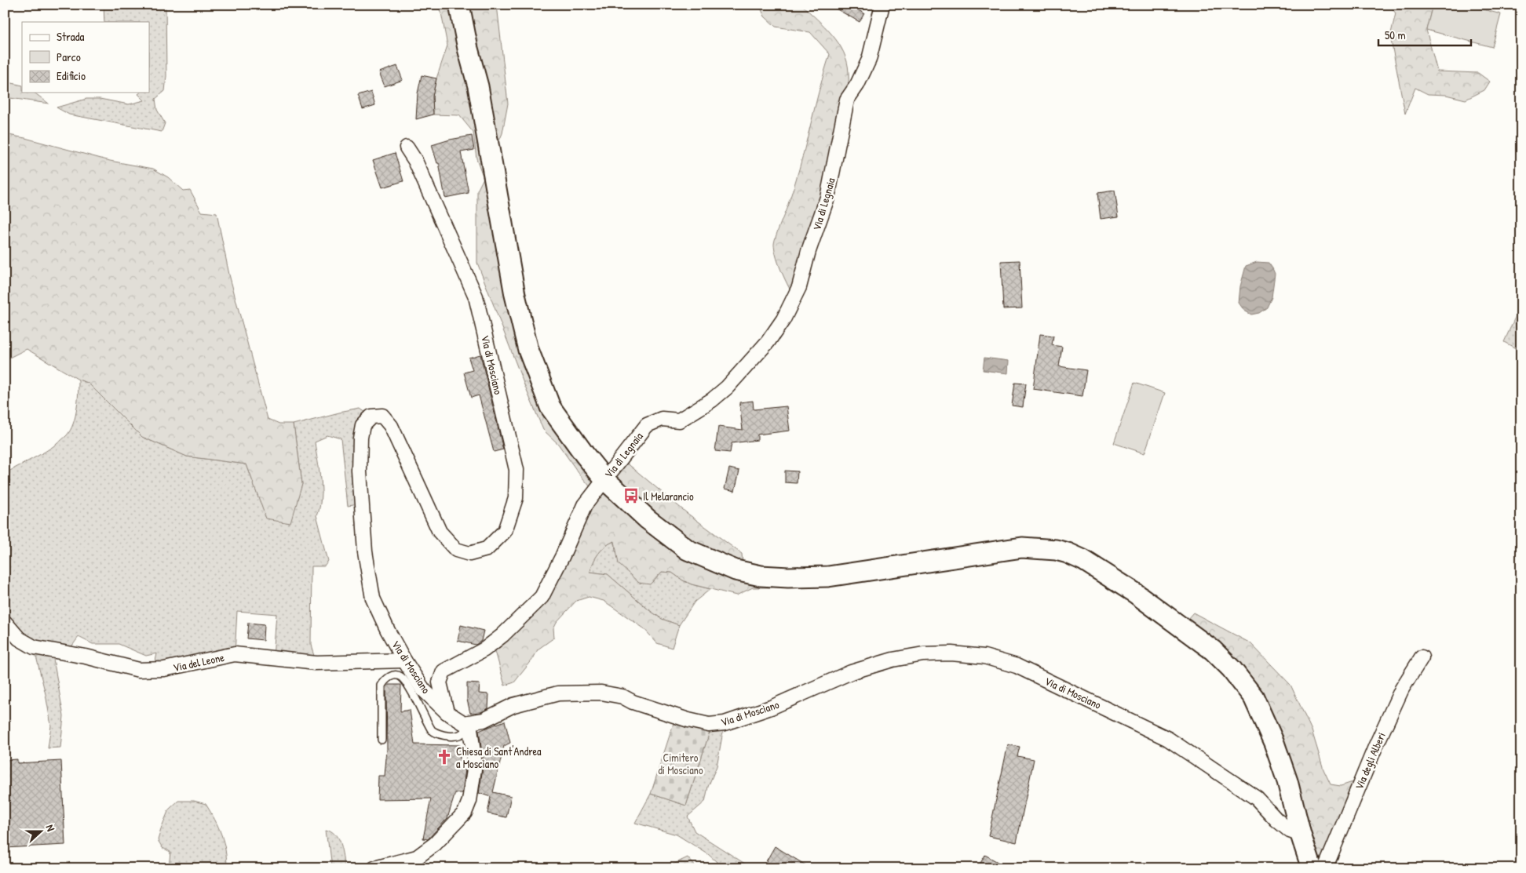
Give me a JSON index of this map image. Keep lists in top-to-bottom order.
{
  "streets": {
    "street": [
      "Via di Legnaia",
      "Via di Mosciano",
      "Via del Leone",
      "Via degli Alberi"
    ]
  },
  "crossings": [
    ["Via di Legnaia", "Via di Mosciano"],
    ["Via di Mosciano", "Via del Leone"]
  ],
  "parks": ["Cimitero di Mosciano"],
  "places": {
    "bus stop": ["Il Melarancio"],
    "church": ["Chiesa di Sant'Andrea a Mosciano"]
  },
  "legend": ["Strada", "Parco", "Edificio"],
  "scale_bar": "50 m",
  "north": "right"
}
